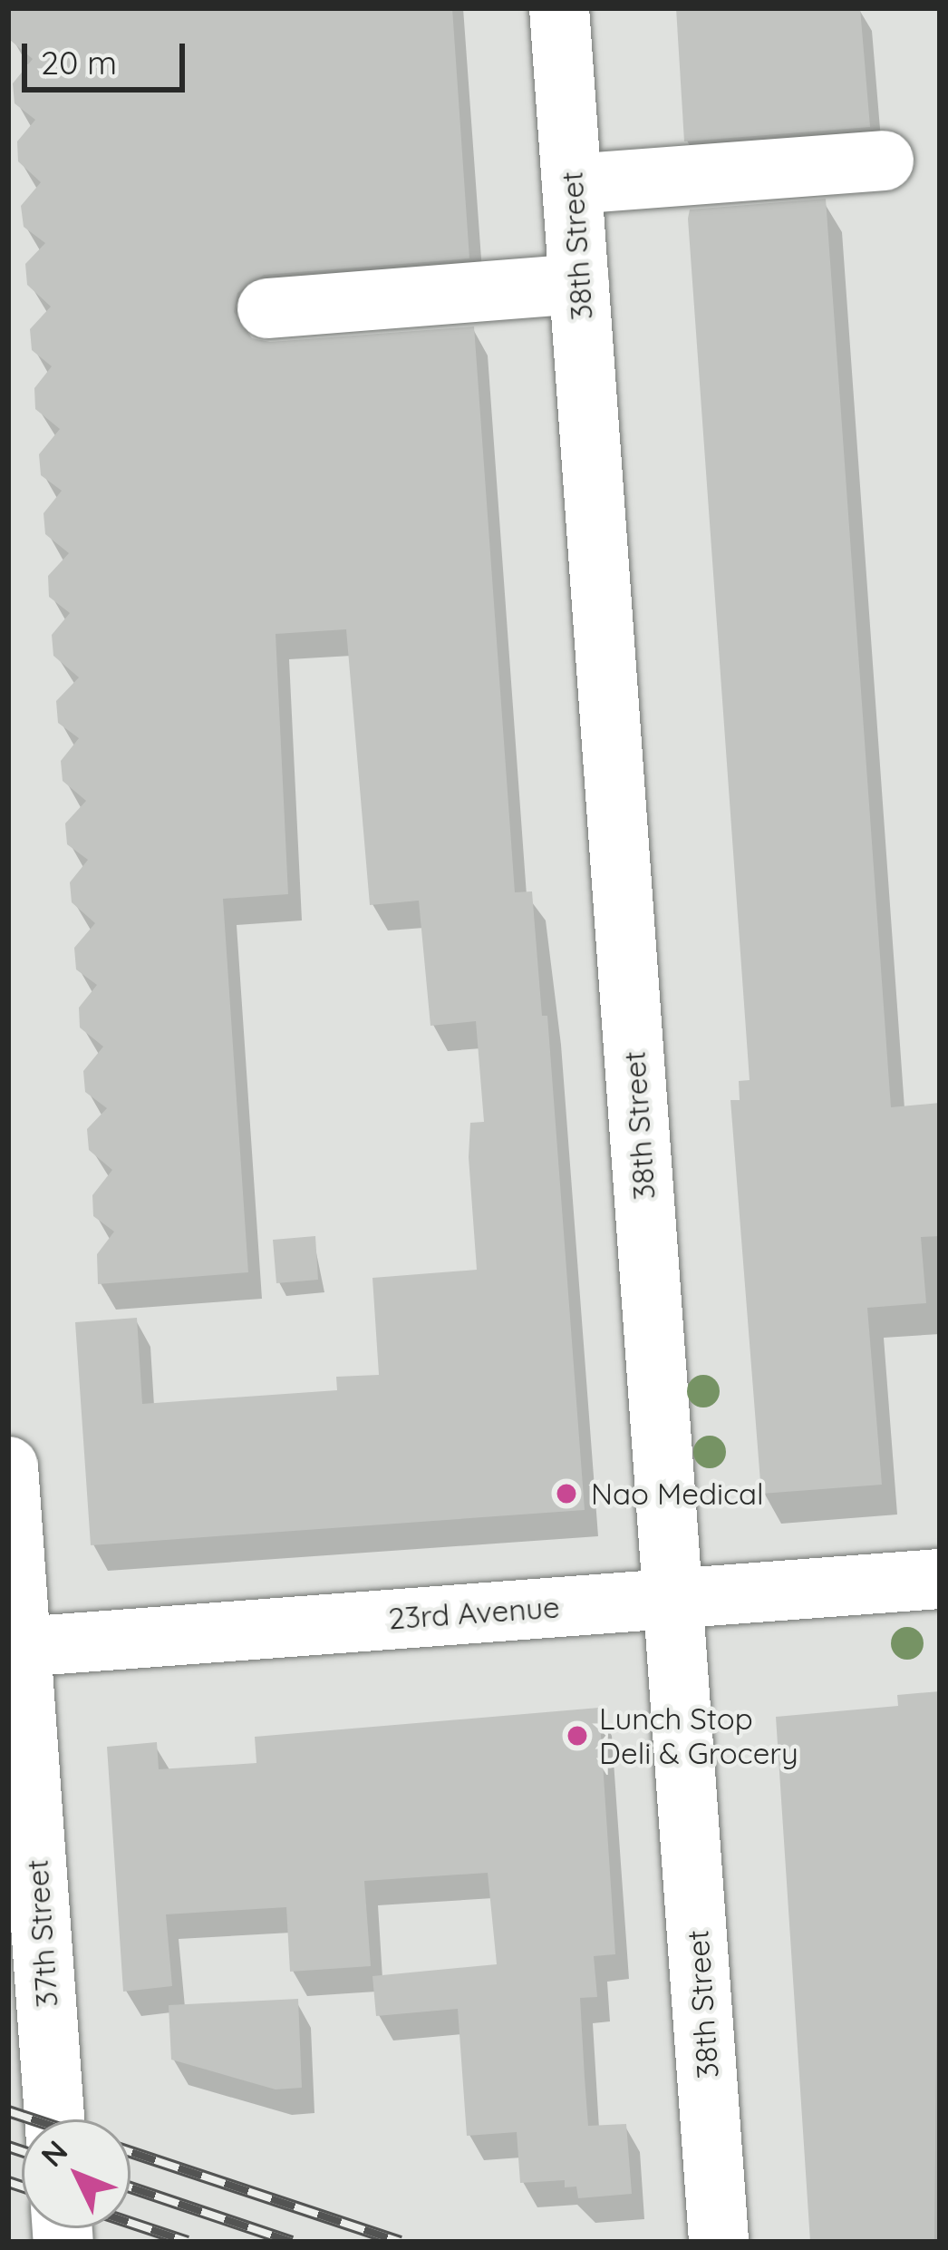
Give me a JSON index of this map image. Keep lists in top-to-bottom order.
{
  "streets": {
    "street": ["38th Street", "23rd Avenue", "37th Street"]
  },
  "crossings": [
    ["38th Street", "23rd Avenue"],
    ["23rd Avenue", "37th Street"]
  ],
  "places": ["Nao Medical", "Lunch Stop Deli & Grocery"],
  "scale_bar": "20 m",
  "north": "top left"
}
